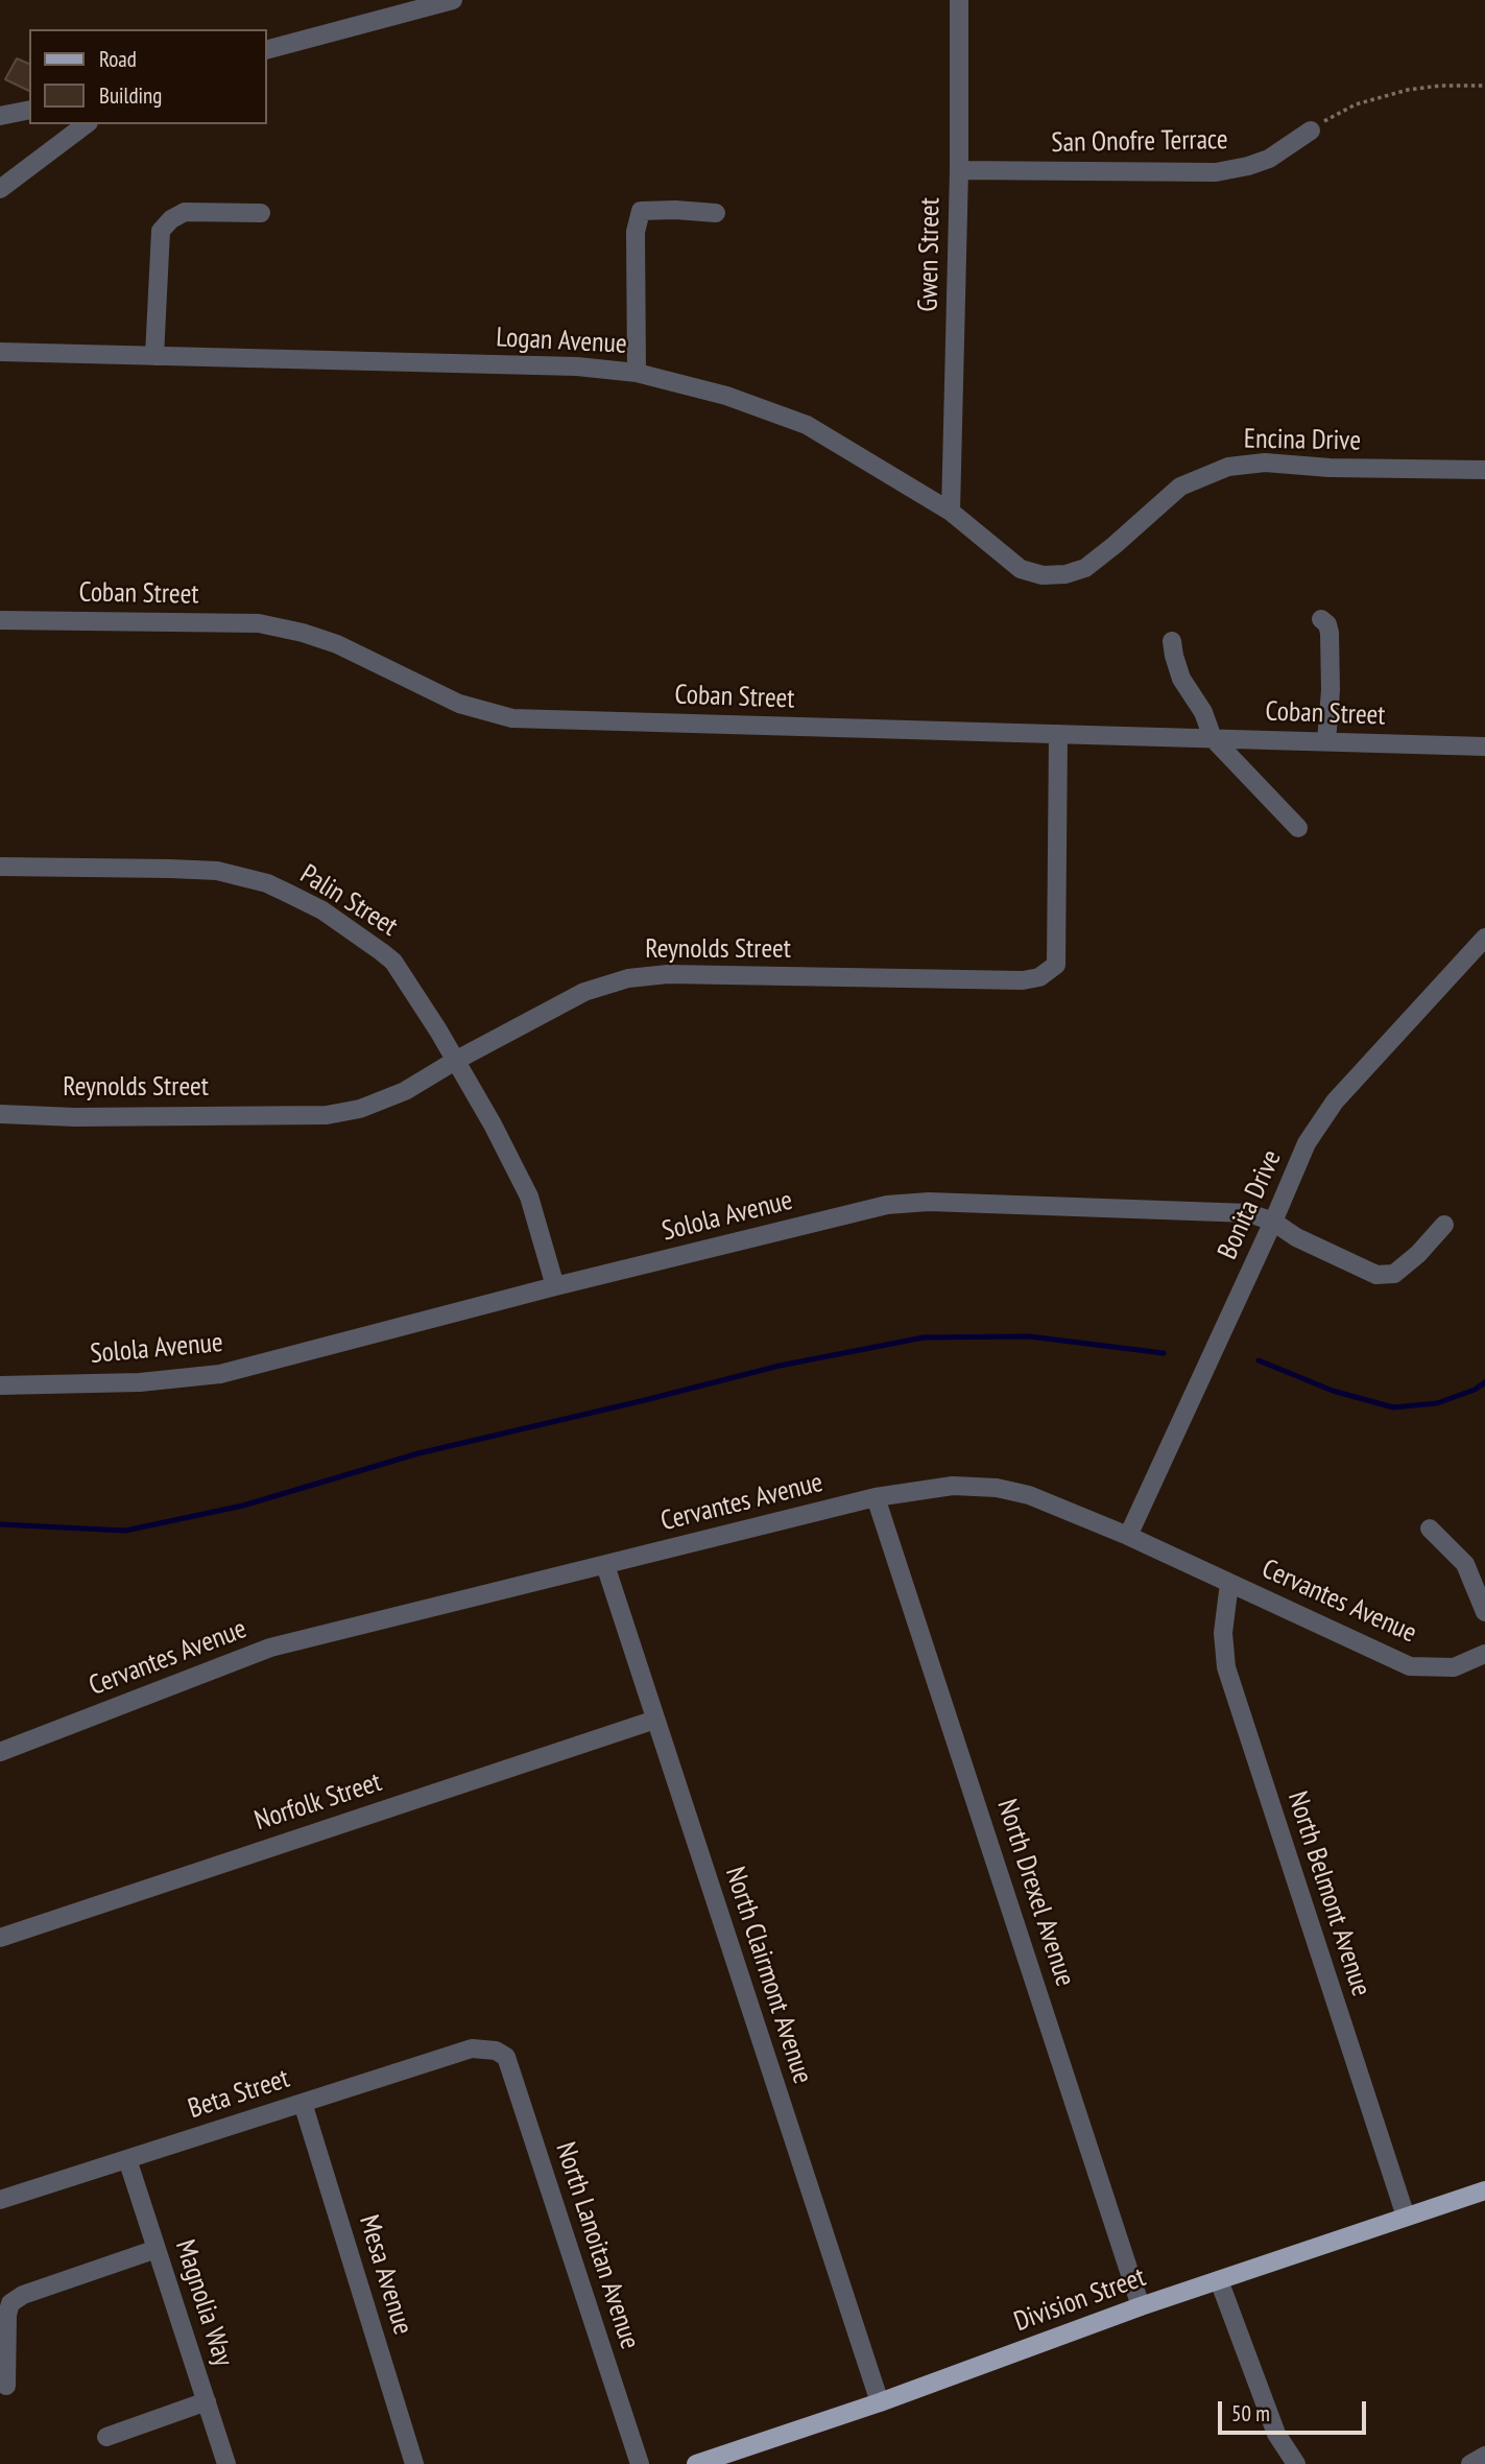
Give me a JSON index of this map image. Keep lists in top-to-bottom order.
{
  "streets": {
    "main road": ["Division Street"],
    "street": [
      "San Onofre Terrace",
      "Gwen Street",
      "Logan Avenue",
      "Encina Drive",
      "Coban Street",
      "Palin Street",
      "Reynolds Street",
      "Bonita Drive",
      "Solola Avenue",
      "Cervantes Avenue",
      "Norfolk Street",
      "North Drexel Avenue",
      "North Belmont Avenue",
      "North Clairmont Avenue",
      "Beta Street",
      "North Lanoitan Avenue",
      "Mesa Avenue",
      "Magnolia Way"
    ]
  },
  "crossings": [
    ["San Onofre Terrace", "Gwen Street"],
    ["Gwen Street", "Logan Avenue"],
    ["Logan Avenue", "Encina Drive"],
    ["Coban Street", "Reynolds Street"],
    ["Palin Street", "Reynolds Street"],
    ["Palin Street", "Solola Avenue"],
    ["Bonita Drive", "Solola Avenue"],
    ["Bonita Drive", "Cervantes Avenue"],
    ["Cervantes Avenue", "North Drexel Avenue"],
    ["Cervantes Avenue", "North Belmont Avenue"],
    ["Cervantes Avenue", "North Clairmont Avenue"],
    ["Norfolk Street", "North Clairmont Avenue"],
    ["North Drexel Avenue", "Division Street"],
    ["North Belmont Avenue", "Division Street"],
    ["North Clairmont Avenue", "Division Street"],
    ["Beta Street", "North Lanoitan Avenue"],
    ["Beta Street", "Mesa Avenue"],
    ["Beta Street", "Magnolia Way"]
  ],
  "legend": ["Road", "Building"],
  "scale_bar": "50 m"
}
